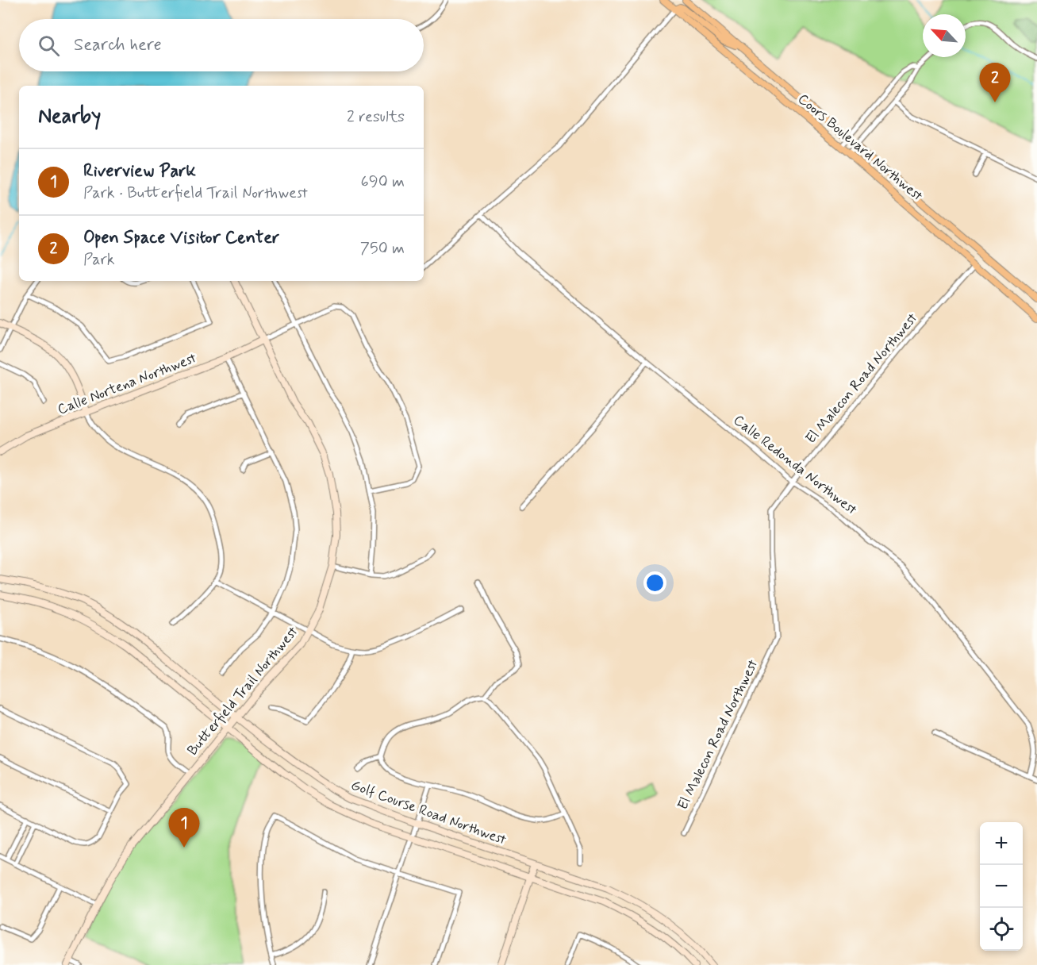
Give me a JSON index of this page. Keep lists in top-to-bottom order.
{
  "streets": {
    "main road": [
      "Coors Boulevard Northwest",
      "Calle Nortena Northwest",
      "Butterfield Trail Northwest",
      "Golf Course Road Northwest"
    ],
    "street": ["El Malecon Road Northwest", "Calle Redonda Northwest"]
  },
  "crossings": [
    ["Coors Boulevard Northwest", "El Malecon Road Northwest"],
    ["El Malecon Road Northwest", "Calle Redonda Northwest"],
    ["Calle Nortena Northwest", "Butterfield Trail Northwest"],
    ["Butterfield Trail Northwest", "Golf Course Road Northwest"]
  ],
  "north": "top left",
  "page": {
    "search": "Search here",
    "pins": ["2", "1"],
    "heading": ["Nearby", "2 results"],
    "list": [
      {
        "mark": "1",
        "name": "Riverview Park",
        "note": "Park · Butterfield Trail Northwest",
        "value": "690 m"
      },
      {
        "mark": "2",
        "name": "Open Space Visitor Center",
        "note": "Park",
        "value": "750 m"
      }
    ],
    "map_buttons": ["+", "−"]
  }
}
